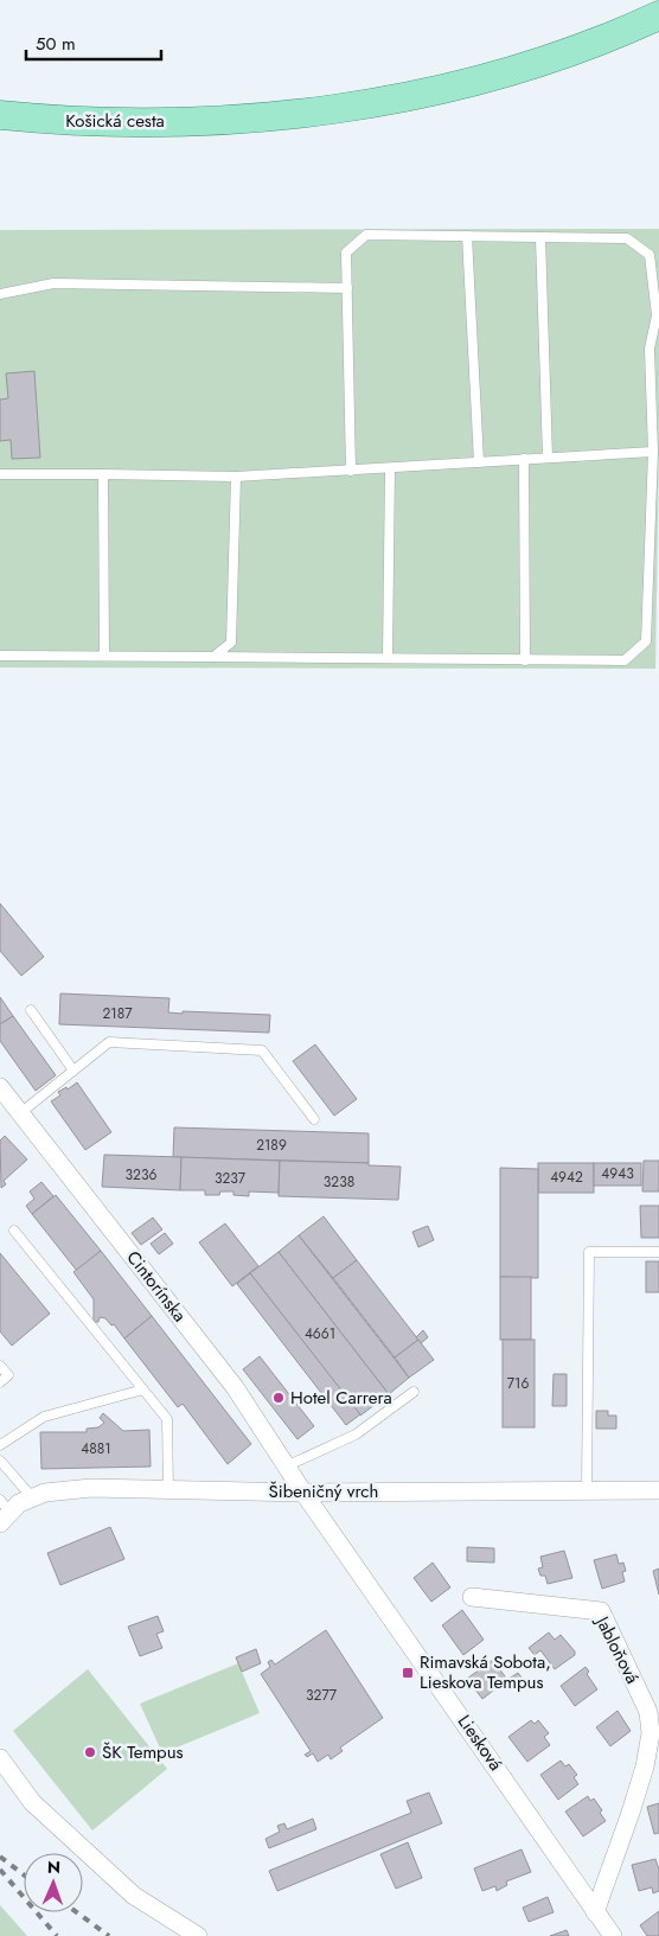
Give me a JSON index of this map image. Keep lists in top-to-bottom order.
{
  "streets": {
    "main road": ["Košická cesta"],
    "street": [
      "Cintorínska",
      "Šibeničný vrch",
      "Jabloňová",
      "Liesková"
    ]
  },
  "crossings": [
    ["Cintorínska", "Šibeničný vrch"],
    ["Cintorínska", "Liesková"],
    ["Šibeničný vrch", "Liesková"],
    ["Jabloňová", "Liesková"]
  ],
  "places": {
    "other": ["Hotel Carrera", "ŠK Tempus"],
    "transit": ["Rimavská Sobota, Lieskova Tempus"]
  },
  "house_numbers": [
    "2187",
    "2189",
    "4943",
    "3236",
    "4942",
    "3237",
    "3238",
    "4661",
    "716",
    "4881",
    "3277"
  ],
  "scale_bar": "50 m",
  "north": "top"
}
